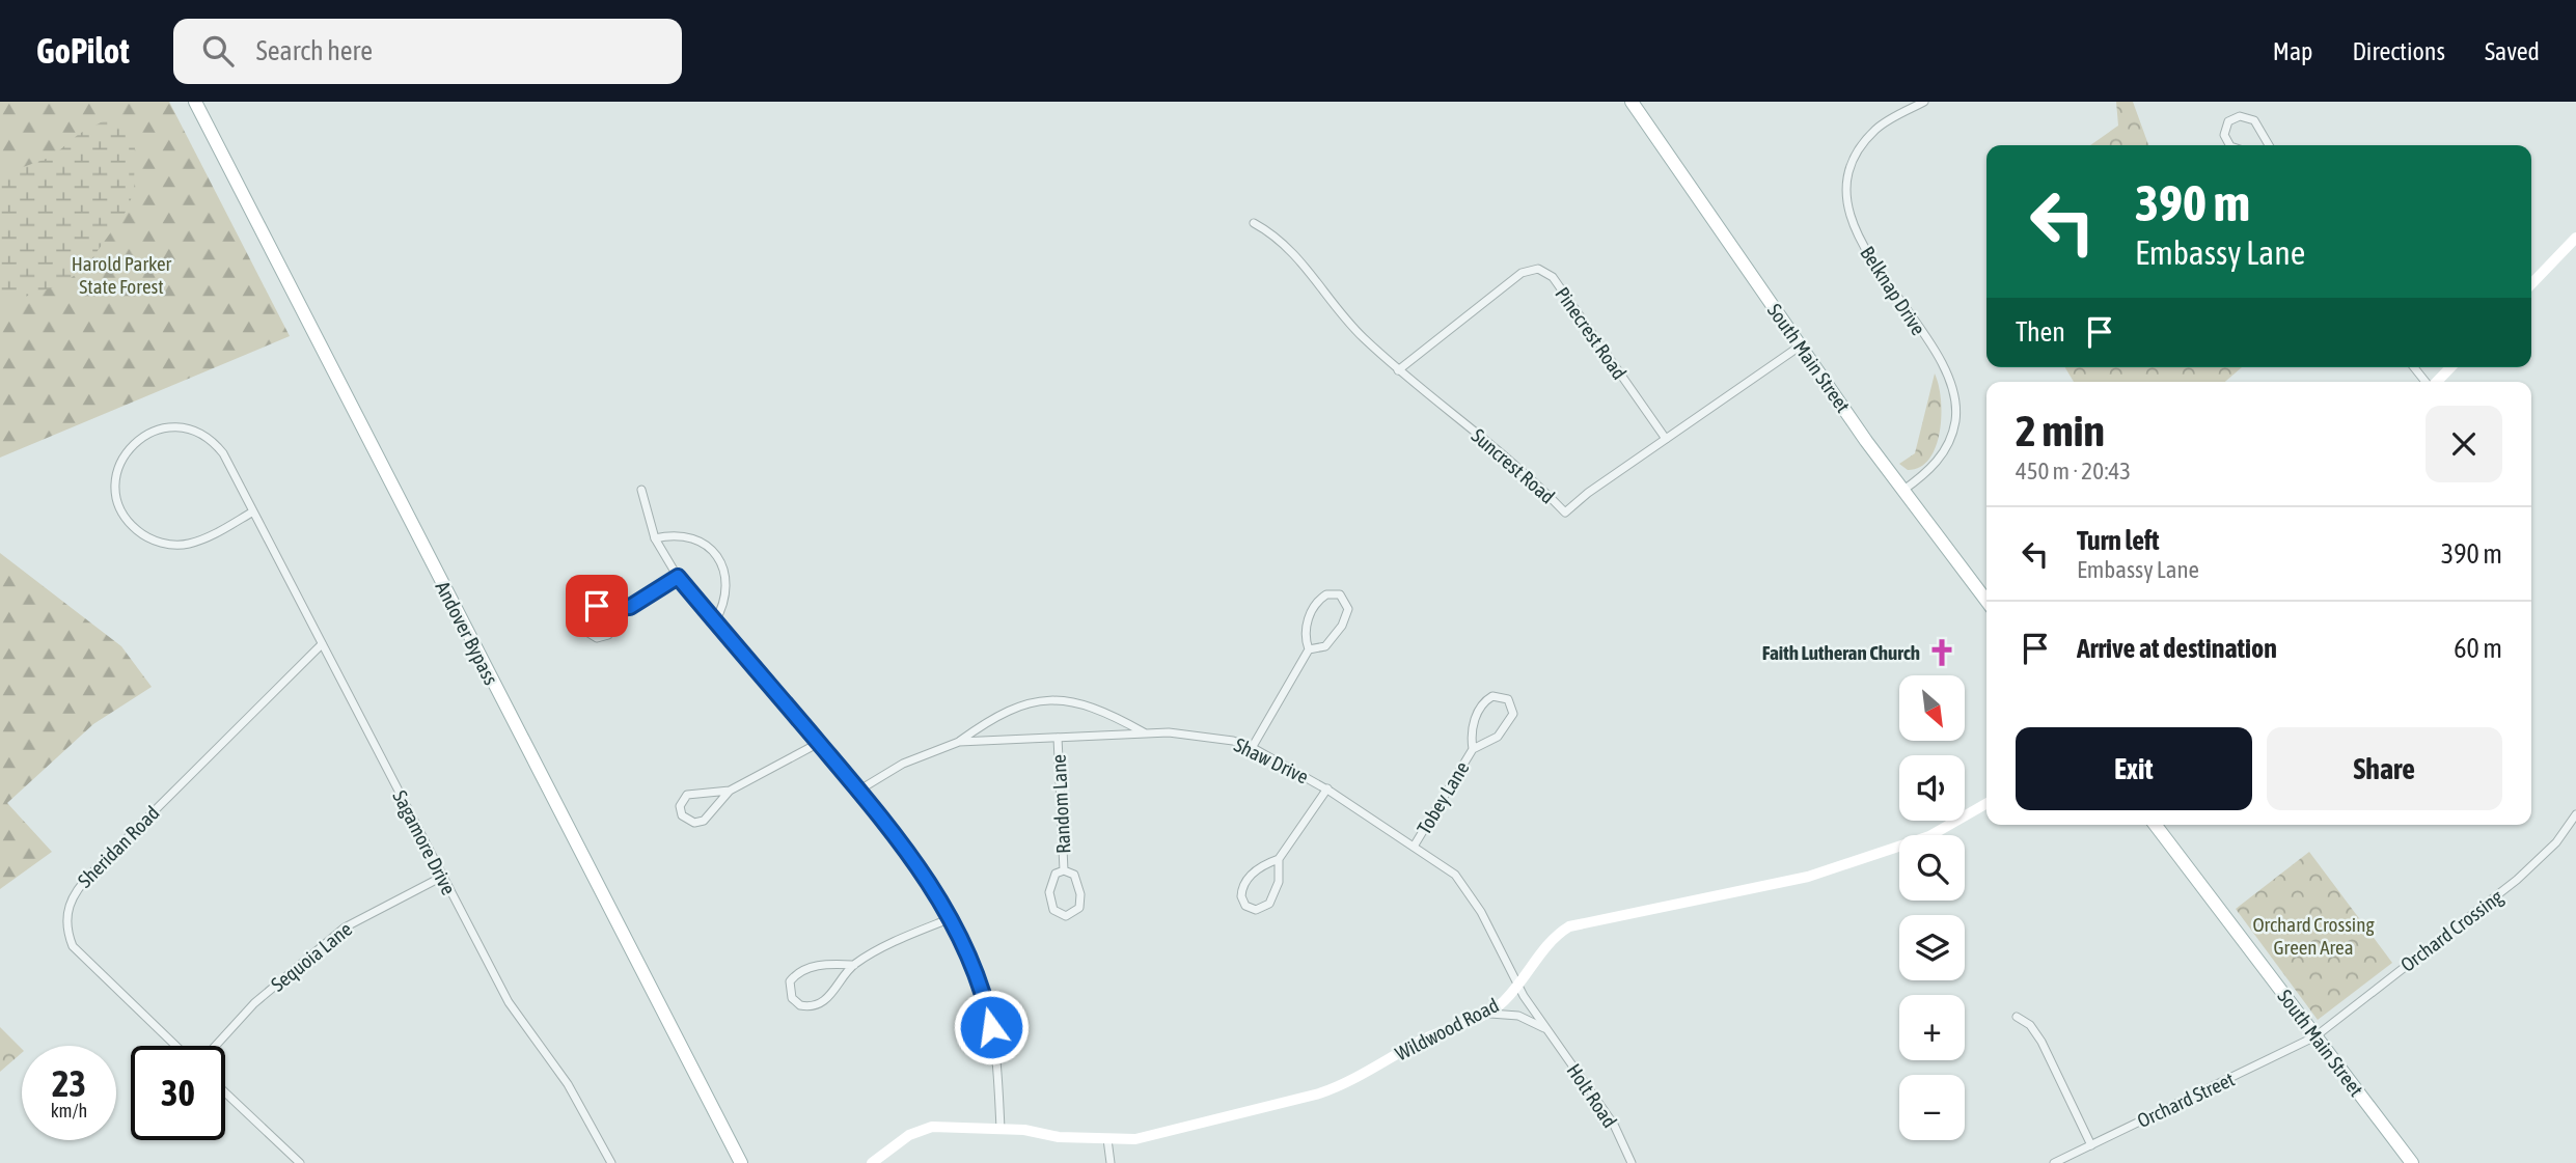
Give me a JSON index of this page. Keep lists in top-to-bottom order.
{
  "streets": {
    "main road": ["South Main Street", "Andover Bypass"],
    "street": [
      "Belknap Drive",
      "Pinecrest Road",
      "Suncrest Road",
      "Shaw Drive",
      "Tobey Lane",
      "Random Lane",
      "Sagamore Drive",
      "Sheridan Road",
      "Orchard Crossing",
      "Sequoia Lane",
      "Wildwood Road",
      "Holt Road",
      "Orchard Street"
    ]
  },
  "crossings": [
    ["Belknap Drive", "South Main Street"],
    ["Pinecrest Road", "Suncrest Road"],
    ["South Main Street", "Suncrest Road"],
    ["South Main Street", "Orchard Crossing"],
    ["South Main Street", "Orchard Street"],
    ["Shaw Drive", "Tobey Lane"],
    ["Shaw Drive", "Random Lane"],
    ["Shaw Drive", "Wildwood Road"],
    ["Shaw Drive", "Holt Road"],
    ["Sagamore Drive", "Sheridan Road"],
    ["Sagamore Drive", "Sequoia Lane"],
    ["Orchard Crossing", "Orchard Street"],
    ["Wildwood Road", "Holt Road"]
  ],
  "parks": ["Harold Parker State Forest", "Orchard Crossing Green Area"],
  "places": {
    "church": ["Faith Lutheran Church"]
  },
  "north": "bottom right",
  "page": {
    "header": "GoPilot",
    "search": "Search here",
    "nav": ["Map", "Directions", "Saved"],
    "turn": ["390 m", "Embassy Lane"],
    "then": "Then",
    "heading": ["2 min", "450 m · 20:43"],
    "list": [
      {
        "name": "Turn left",
        "note": "Embassy Lane",
        "value": "390 m"
      },
      {
        "name": "Arrive at destination",
        "value": "60 m"
      }
    ],
    "map_buttons": ["+", "−"],
    "buttons": ["Exit", "Share"],
    "speed": "23 km/h",
    "limit": "30"
  }
}
